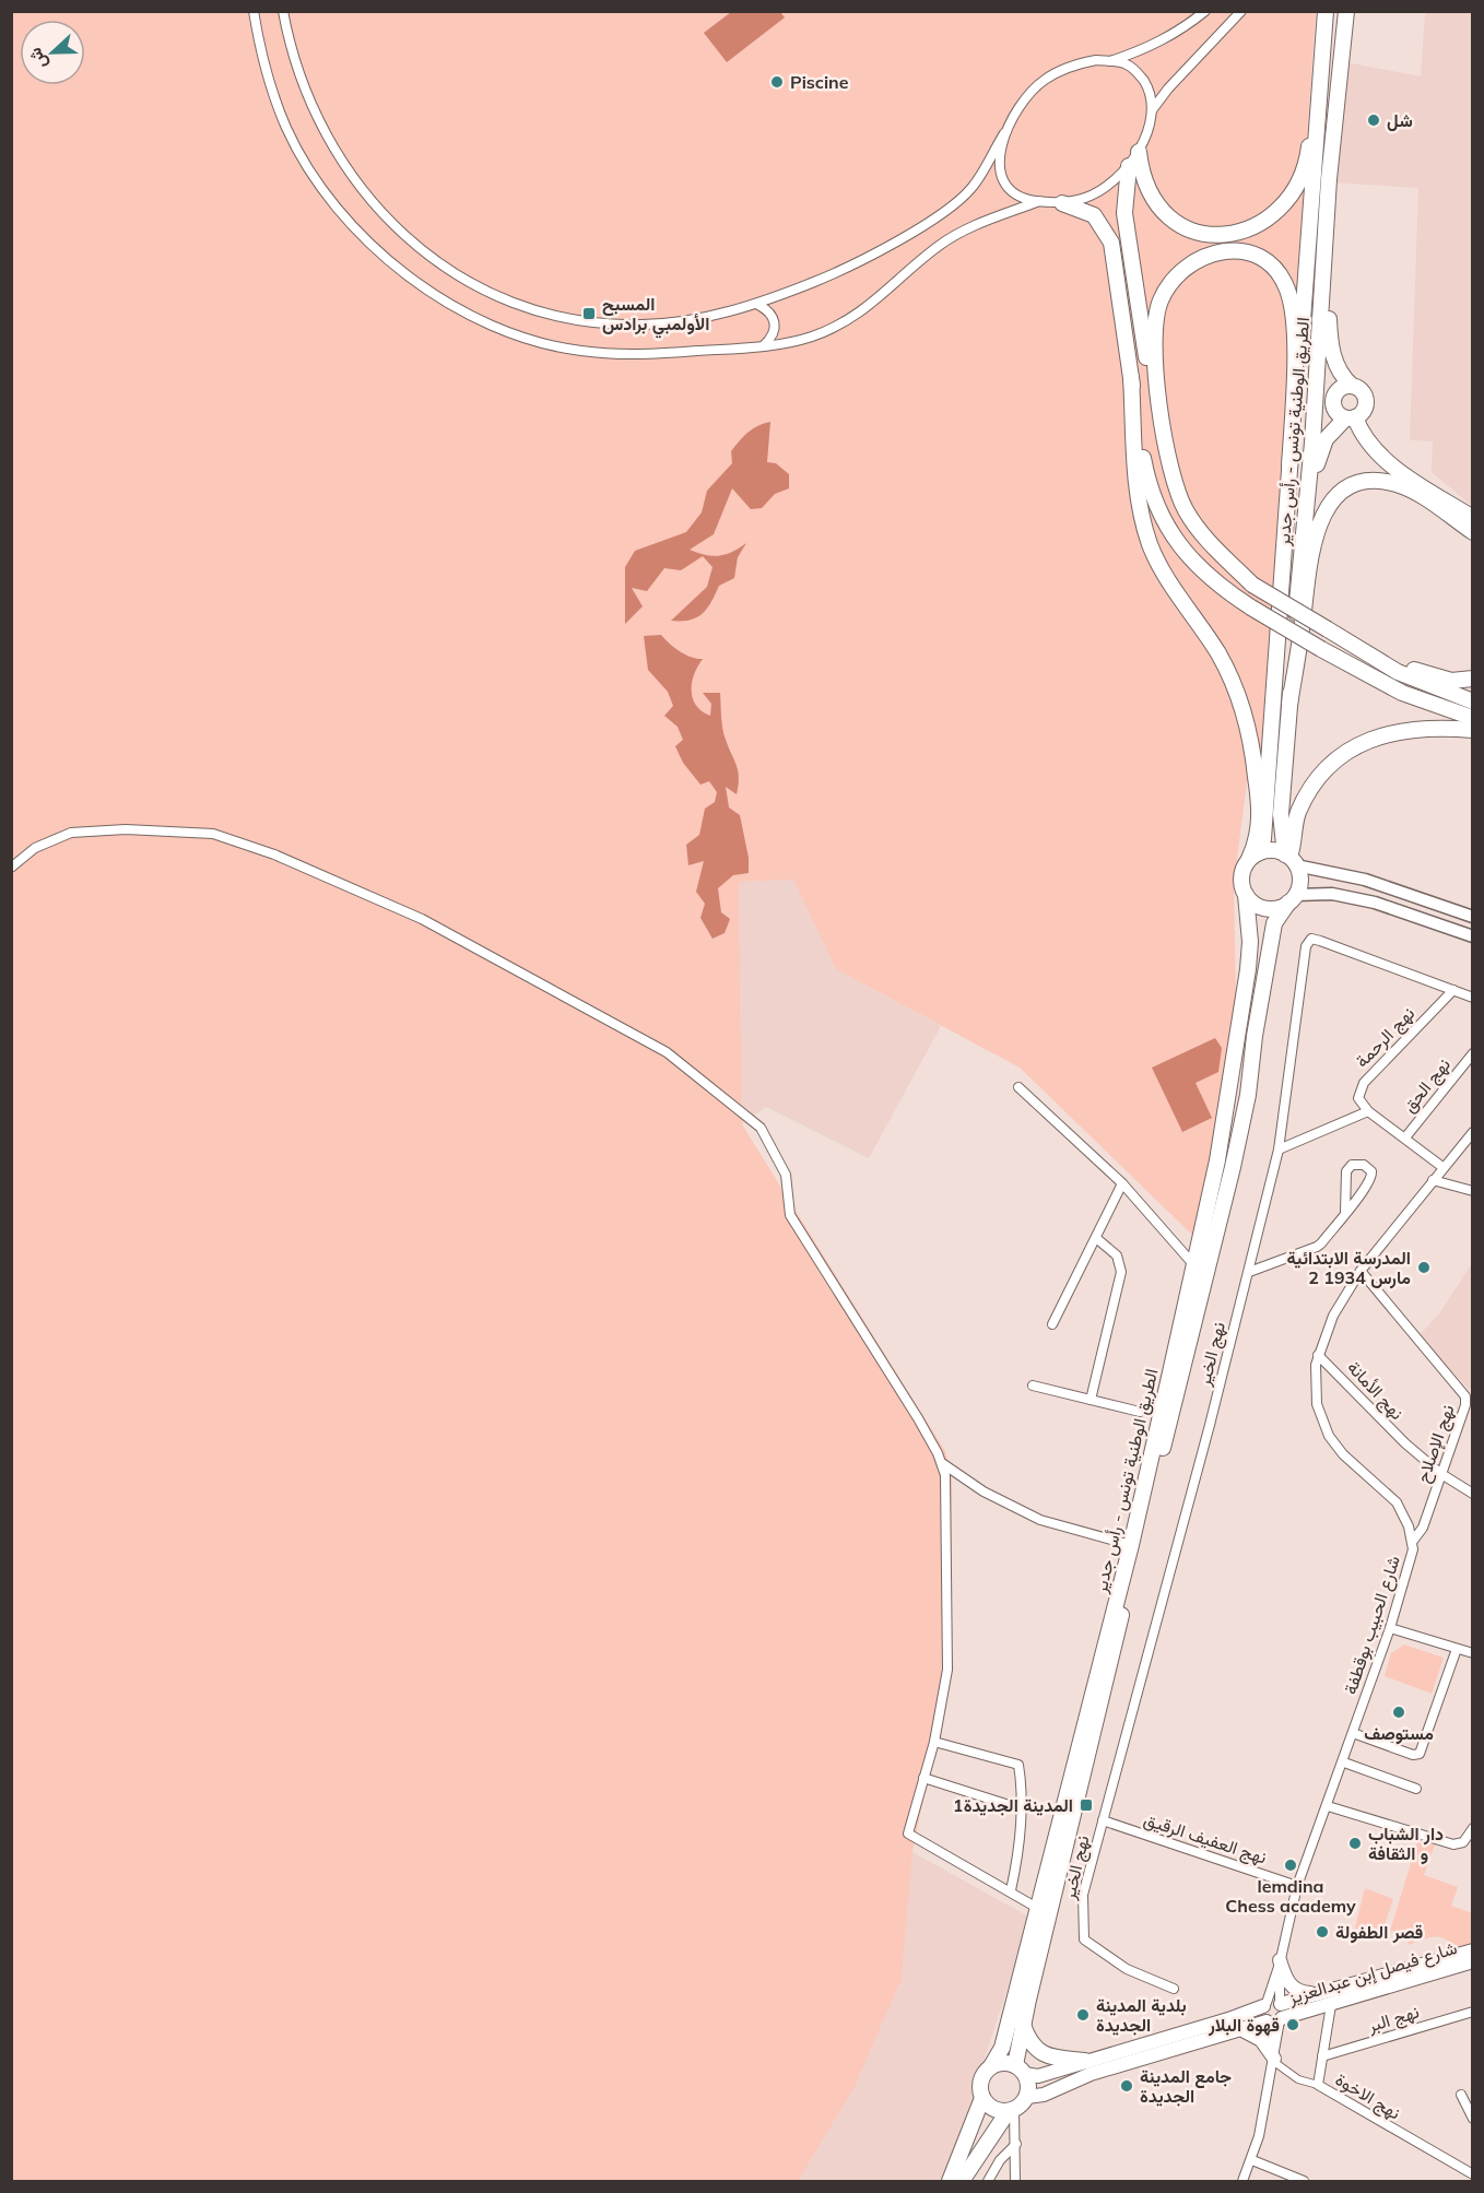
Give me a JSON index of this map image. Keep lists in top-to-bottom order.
{
  "streets": {
    "main road": ["الطريق الوطنية تونس - رأس جدير", "شارع فيصل إبن عبدالعزيز"],
    "street": [
      "نهج الرحمة",
      "نهج الحق",
      "نهج الخير",
      "نهج الأمانة",
      "نهج الإصلاح",
      "شارع الحبيب بوقطفة",
      "نهج العفيف الرقيق",
      "نهج البر",
      "نهج الاخوة"
    ]
  },
  "crossings": [
    ["الطريق الوطنية تونس - رأس جدير", "شارع فيصل إبن عبدالعزيز"],
    ["نهج الرحمة", "نهج الخير"],
    ["نهج الخير", "نهج العفيف الرقيق"],
    ["نهج الأمانة", "نهج الإصلاح"],
    ["نهج الأمانة", "شارع الحبيب بوقطفة"],
    ["نهج الإصلاح", "شارع الحبيب بوقطفة"],
    ["شارع الحبيب بوقطفة", "نهج العفيف الرقيق"],
    ["شارع الحبيب بوقطفة", "شارع فيصل إبن عبدالعزيز"],
    ["شارع فيصل إبن عبدالعزيز", "نهج الاخوة"],
    ["نهج البر", "نهج الاخوة"]
  ],
  "places": {
    "other": [
      "Piscine",
      "شل",
      "المدرسة الابتدائية 2 مارس 1934",
      "مستوصف",
      "دار الشباب و الثقافة",
      "lemdina Chess academy",
      "قصر الطفولة",
      "بلدية المدينة الجديدة",
      "قهوة البلار",
      "جامع المدينة الجديدة"
    ],
    "transit": ["المسبح الأولمبي برادس", "المدينة الجديدة1"]
  },
  "north": "left"
}
